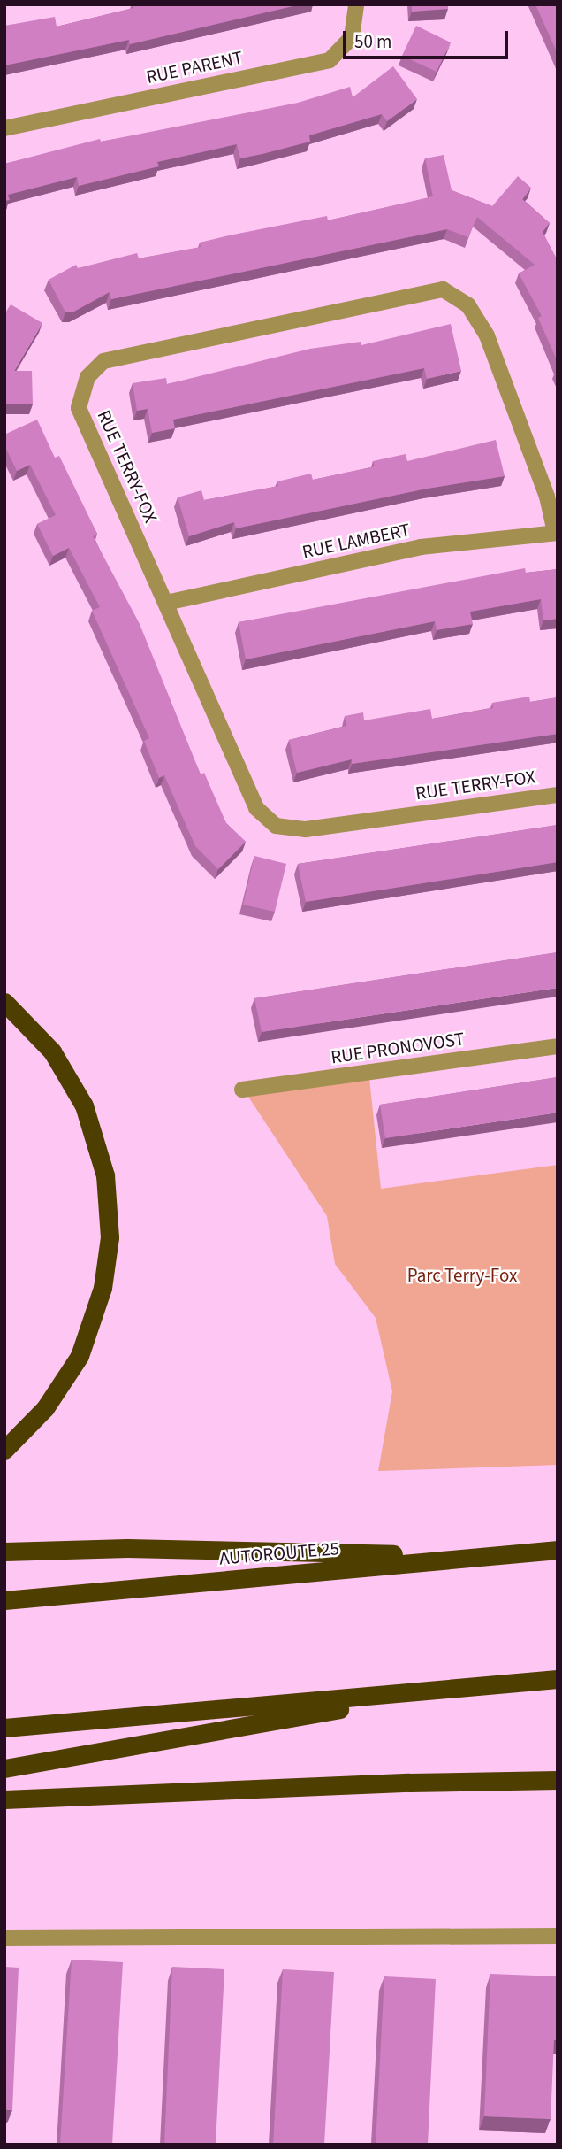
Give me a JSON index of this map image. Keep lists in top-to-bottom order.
{
  "streets": {
    "highway": ["AUTOROUTE 25"],
    "street": [
      "RUE PARENT",
      "RUE TERRY-FOX",
      "RUE LAMBERT",
      "RUE PRONOVOST"
    ]
  },
  "crossings": [
    ["RUE TERRY-FOX", "RUE LAMBERT"]
  ],
  "parks": ["Parc Terry-Fox"],
  "scale_bar": "50 m"
}
